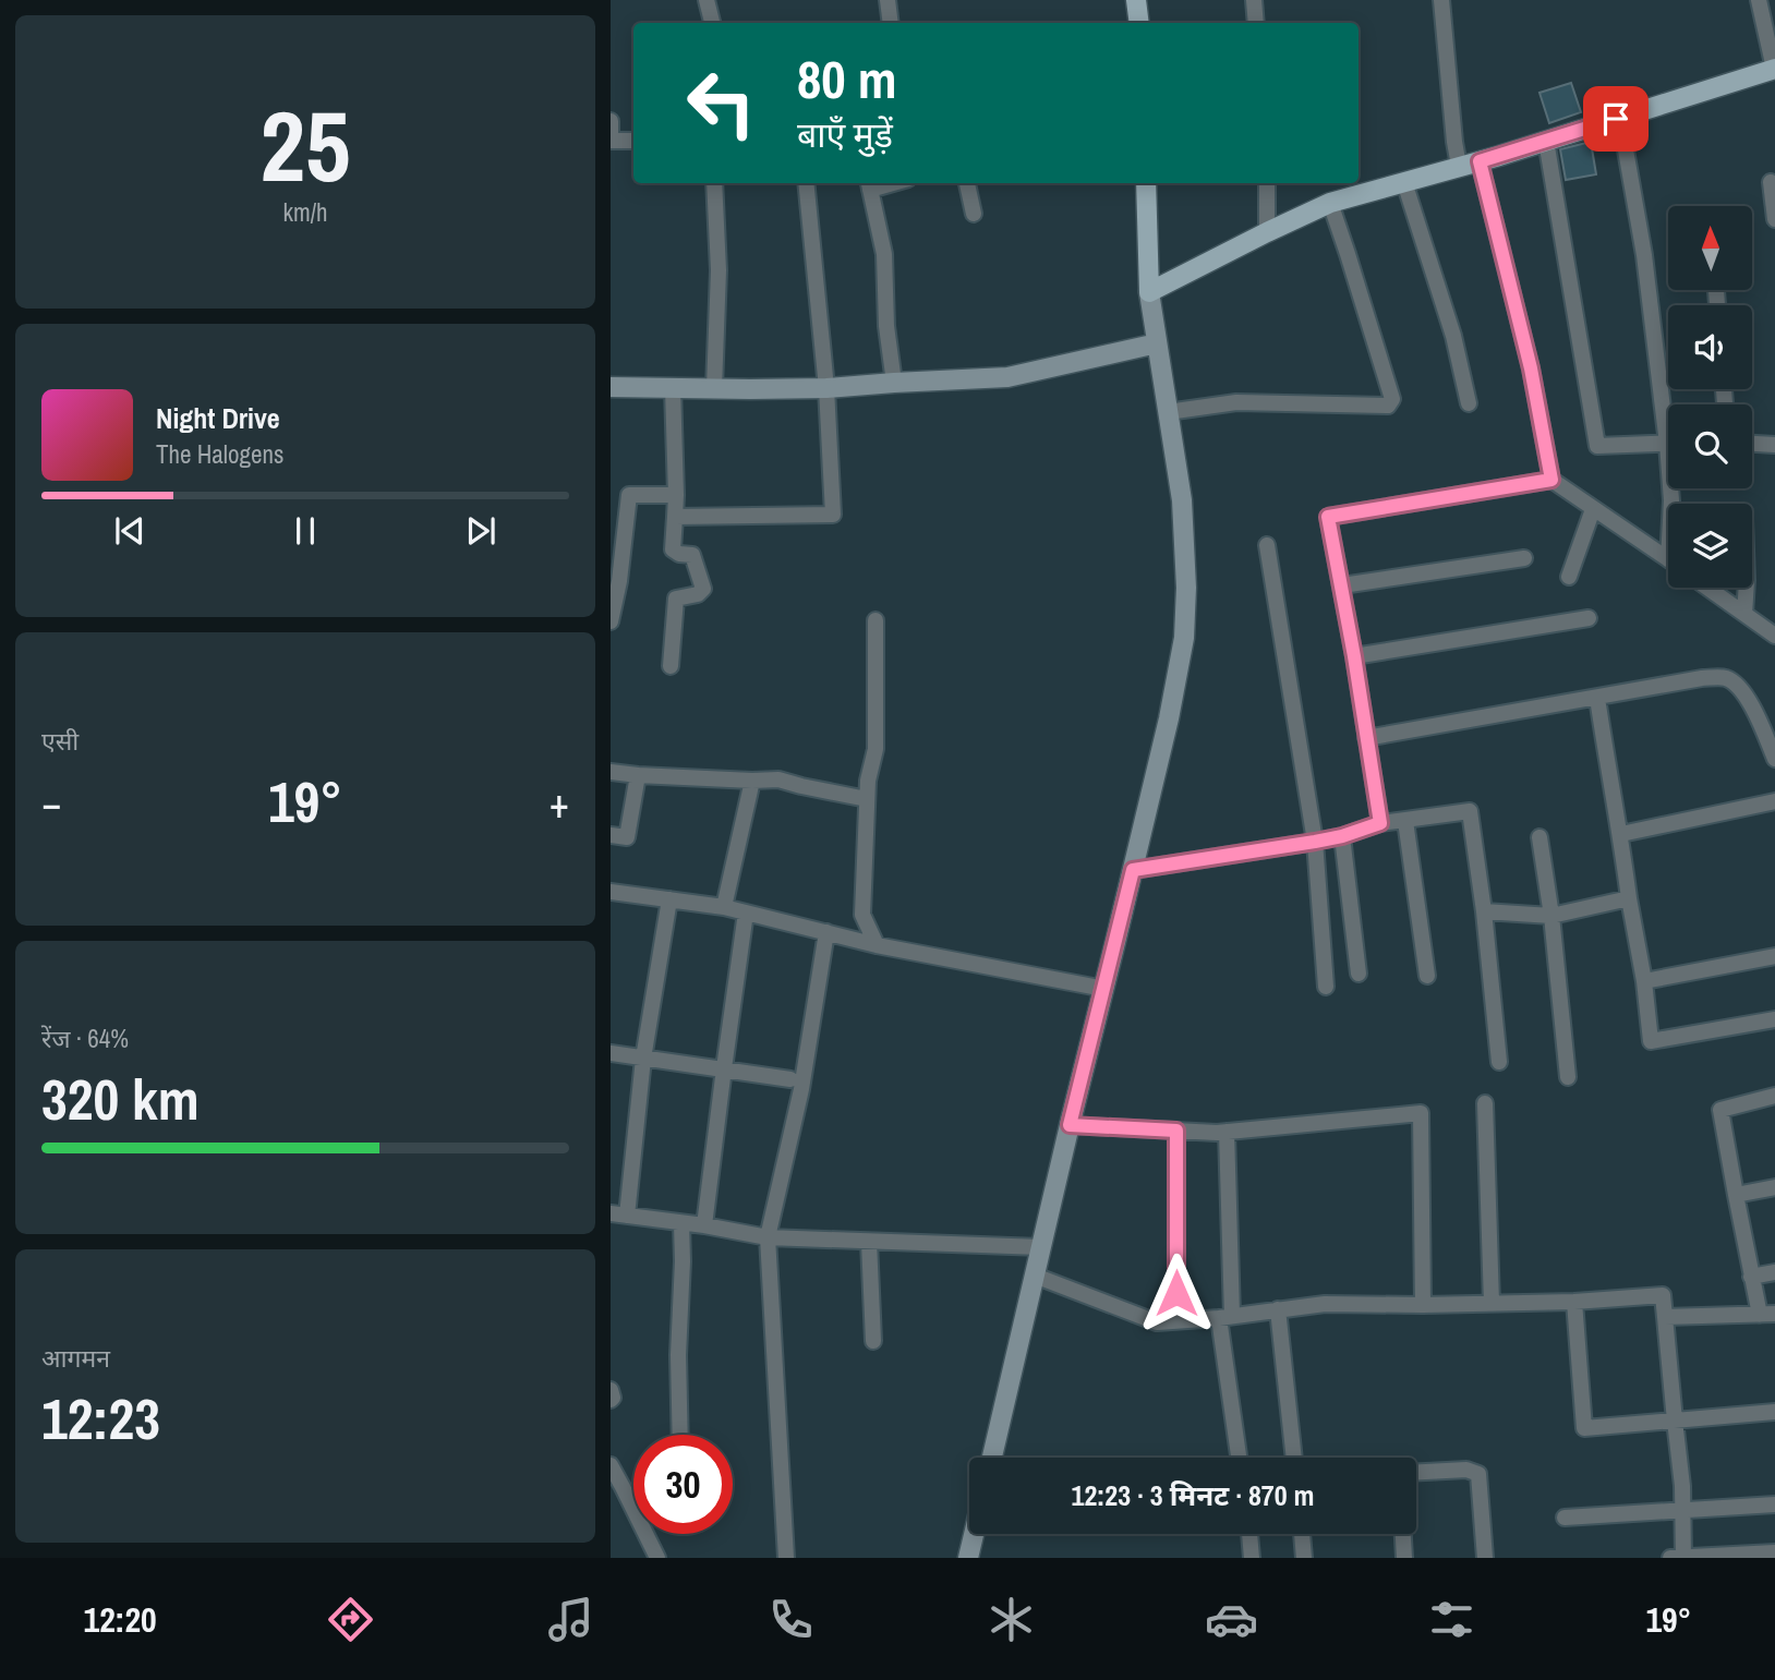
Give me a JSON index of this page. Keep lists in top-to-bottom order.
{
  "north": "top",
  "page": {
    "tile": [
      ["25", "km/h"],
      "एसी",
      ["रेंज · 64%", "320 km"],
      ["आगमन", "12:23"]
    ],
    "turn": ["80 m", "बाएँ मुड़ें"],
    "song": ["Night Drive", "The Halogens"],
    "heat": ["−", "19°", "+"],
    "limit": "30",
    "trip": "12:23 · 3 मिनट · 870 m",
    "tabs": ["12:20", "19°"]
  }
}
